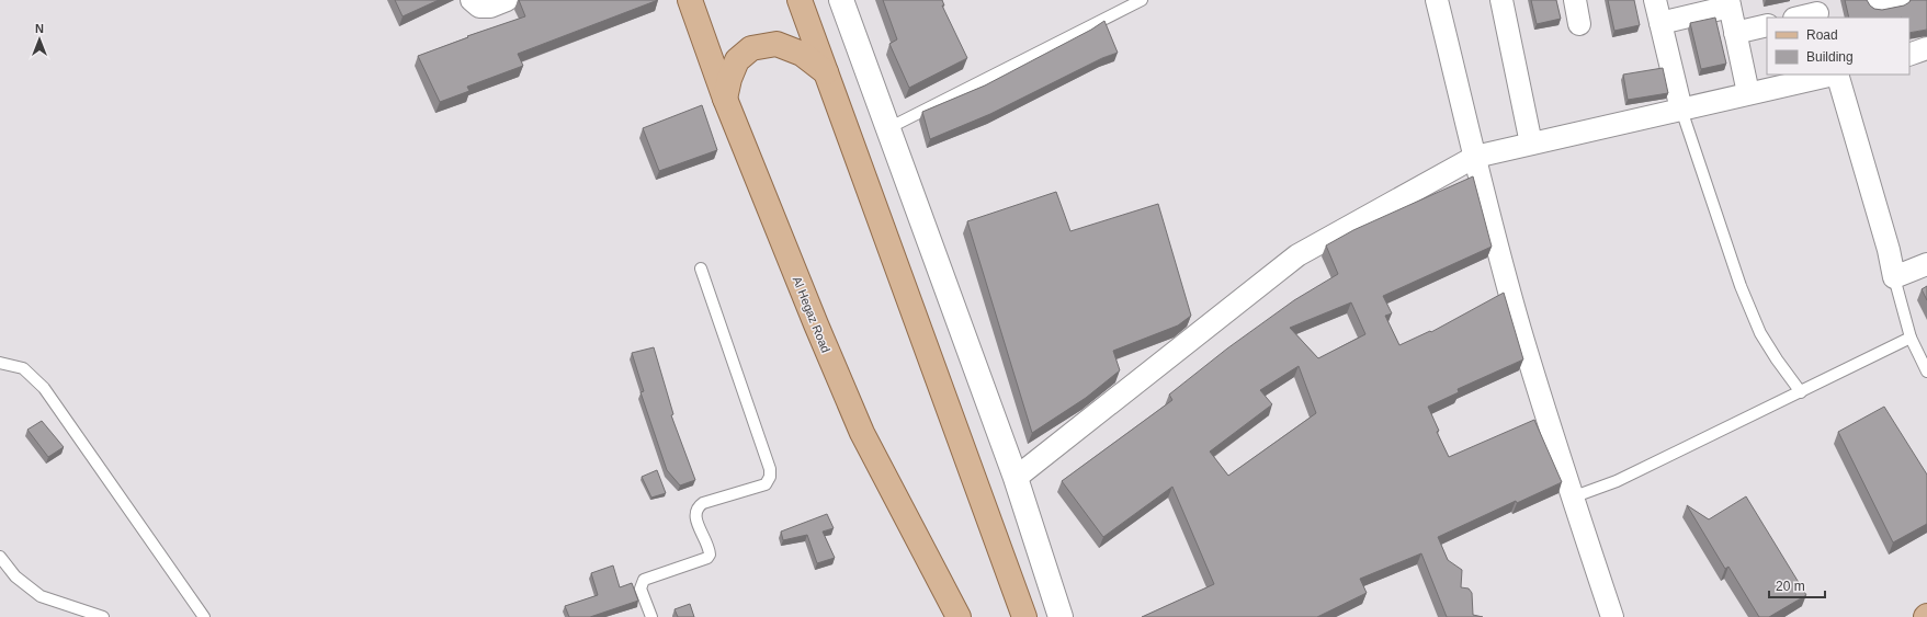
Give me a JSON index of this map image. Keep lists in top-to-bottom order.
{
  "streets": {
    "main road": ["Al Hegaz Road"]
  },
  "legend": ["Road", "Building"],
  "scale_bar": "20 m",
  "north": "top"
}
